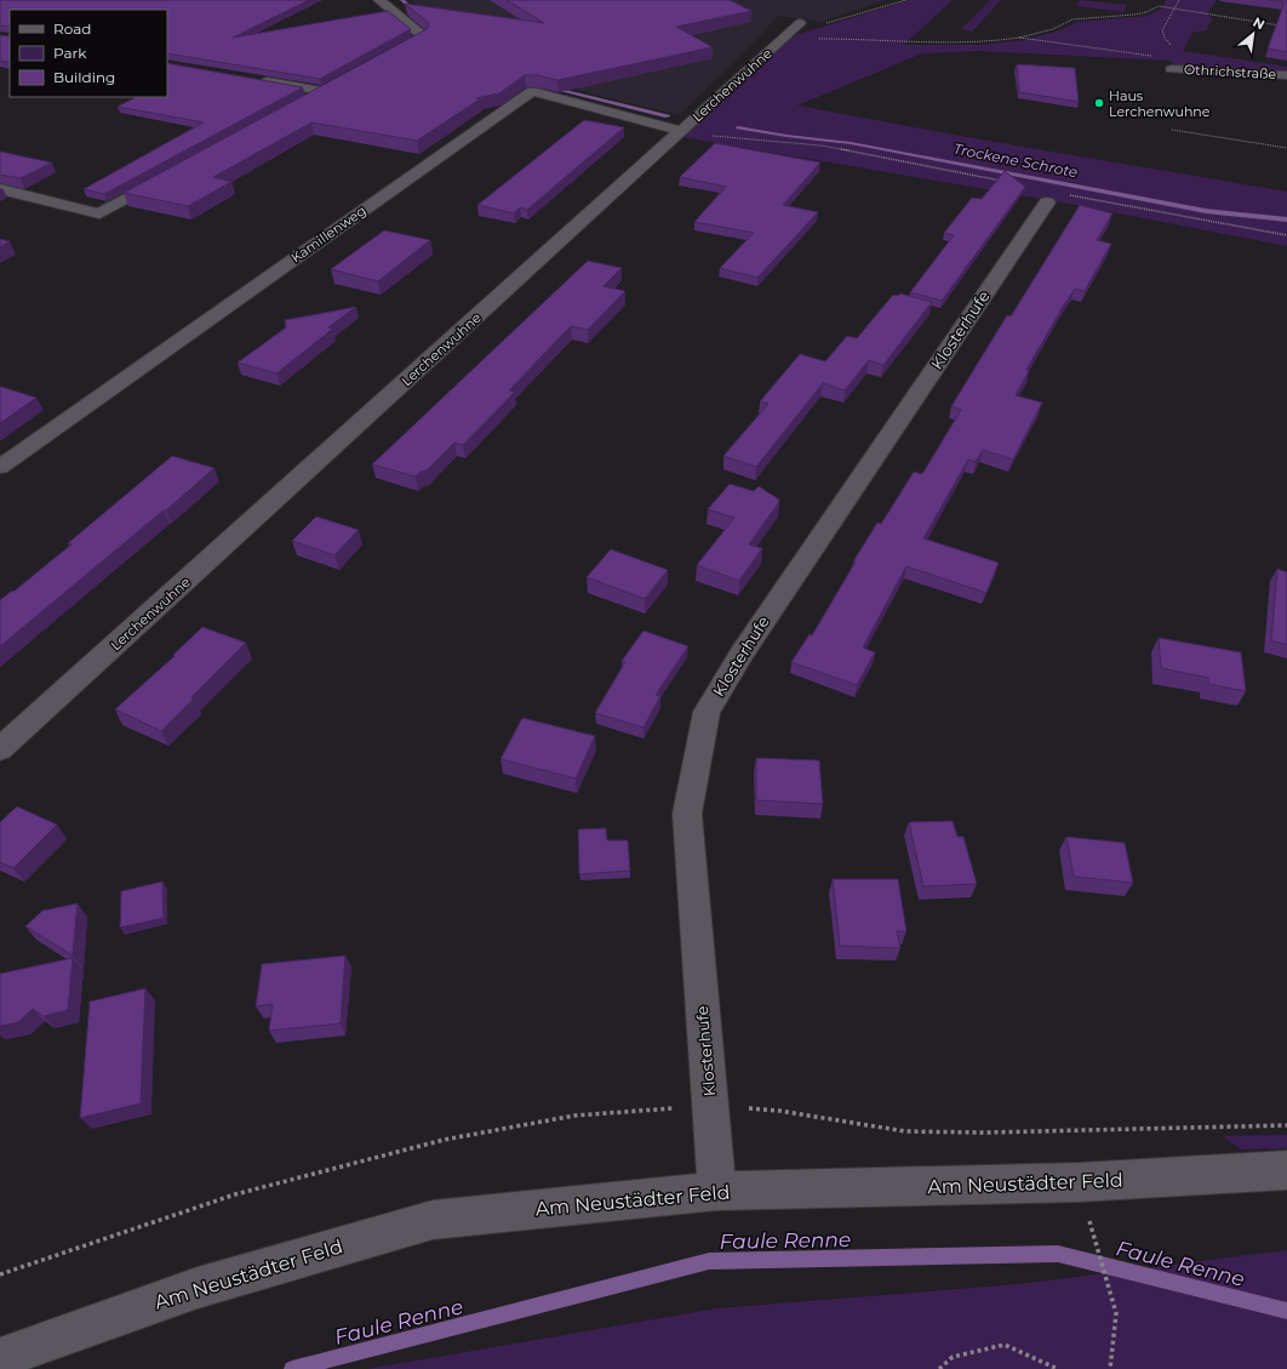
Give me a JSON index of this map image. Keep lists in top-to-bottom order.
{
  "streets": {
    "street": [
      "Othrichstraße",
      "Lerchenwuhne",
      "Kamillenweg",
      "Klosterhufe",
      "Am Neustädter Feld"
    ]
  },
  "crossings": [
    ["Lerchenwuhne", "Kamillenweg"],
    ["Klosterhufe", "Am Neustädter Feld"]
  ],
  "water": ["Trockene Schrote", "Faule Renne"],
  "places": ["Haus Lerchenwuhne"],
  "legend": ["Road", "Park", "Building"],
  "north": "top right"
}
